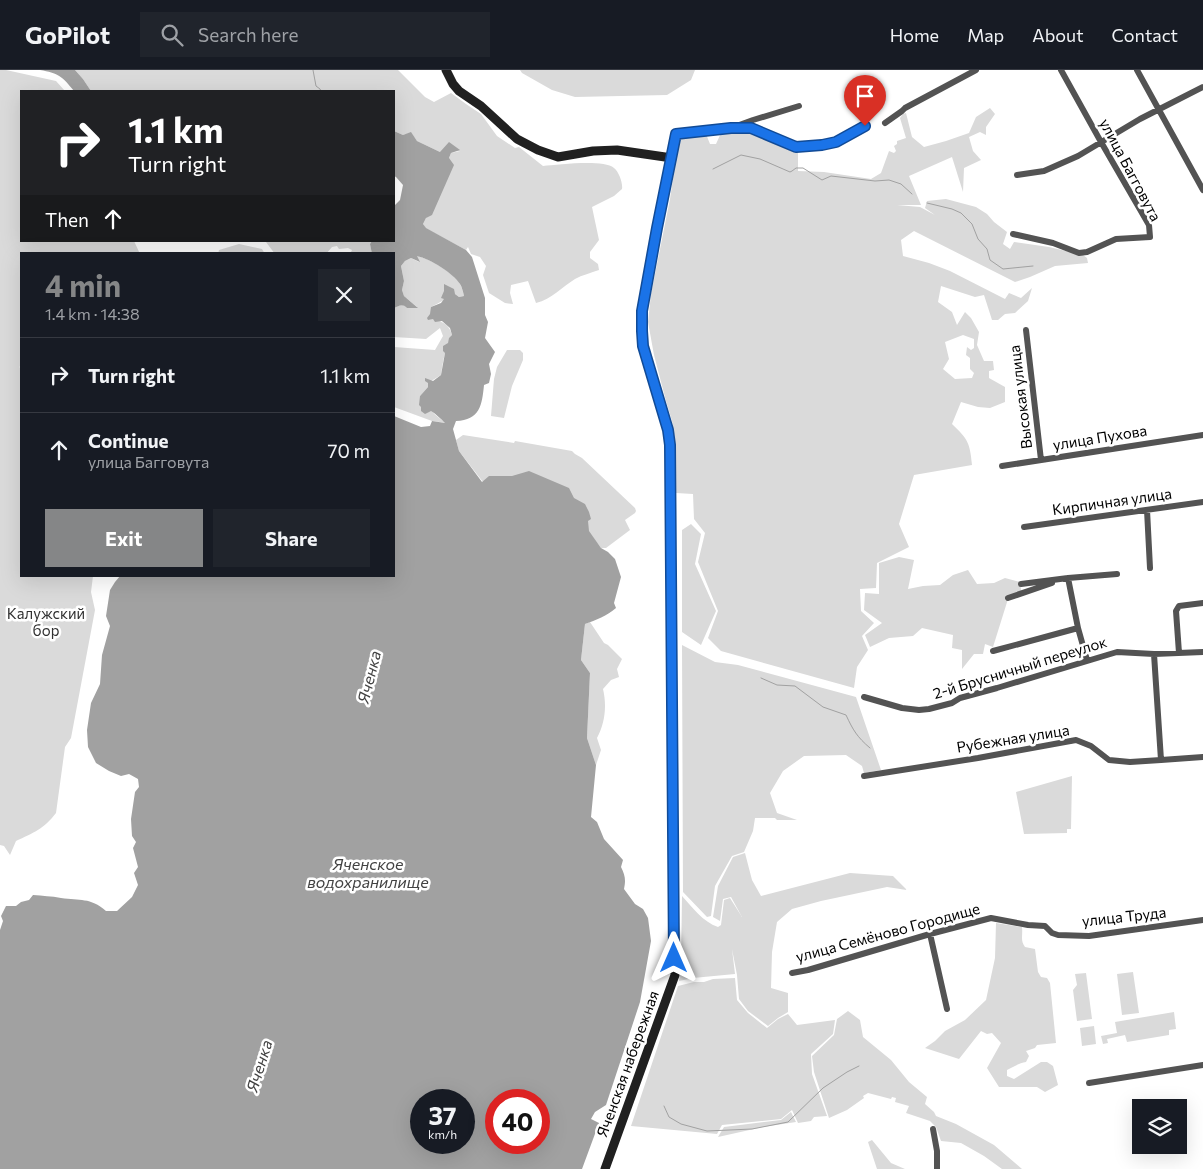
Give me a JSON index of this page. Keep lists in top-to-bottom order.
{
  "streets": {
    "street": [
      "улица Багговута",
      "Высокая улица",
      "улица Пухова",
      "Кирпичная улица",
      "2-й Брусничный переулок",
      "Рубежная улица",
      "улица Труда",
      "улица Семёново Городище",
      "Яченская набережная"
    ]
  },
  "crossings": [
    ["Высокая улица", "улица Пухова"],
    ["улица Труда", "улица Семёново Городище"]
  ],
  "water": ["Яченка", "Яченское водохранилище"],
  "parks": ["Калужский бор"],
  "page": {
    "header": "GoPilot",
    "search": "Search here",
    "nav": [
      "Home",
      "Map",
      "About",
      "Contact"
    ],
    "turn": ["1.1 km", "Turn right"],
    "then": "Then",
    "heading": ["4 min", "1.4 km · 14:38"],
    "list": [
      {
        "name": "Turn right",
        "value": "1.1 km"
      },
      {
        "name": "Continue",
        "note": "улица Багговута",
        "value": "70 m"
      }
    ],
    "buttons": ["Exit", "Share"],
    "speed": "37 km/h",
    "limit": "40"
  }
}
